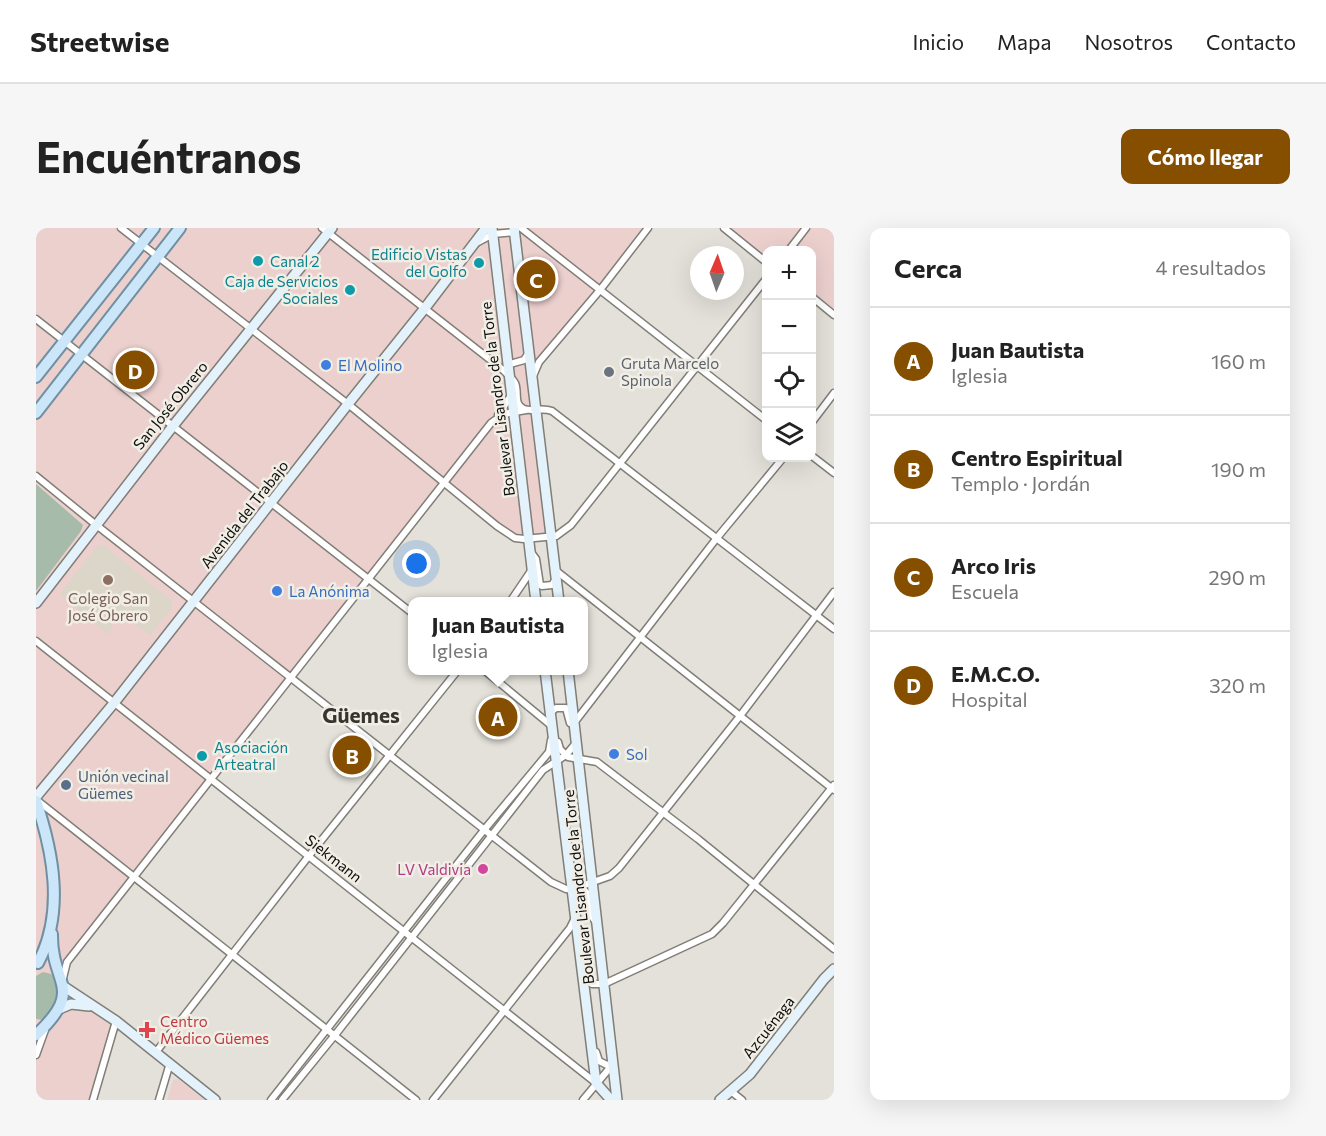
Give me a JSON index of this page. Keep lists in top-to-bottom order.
{
  "streets": {
    "street": [
      "Boulevar Lisandro de la Torre",
      "San José Obrero",
      "Avenida del Trabajo",
      "Siekmann",
      "Azcuénaga"
    ]
  },
  "crossings": [
    ["Boulevar Lisandro de la Torre", "Avenida del Trabajo"],
    ["Boulevar Lisandro de la Torre", "Siekmann"],
    ["Avenida del Trabajo", "Siekmann"]
  ],
  "districts": ["Güemes"],
  "places": {
    "other": [
      "Canal 2",
      "Edificio Vistas del Golfo",
      "Caja de Servicios Sociales",
      "El Molino",
      "Gruta Marcelo Spinola",
      "Colegio San José Obrero",
      "La Anónima",
      "Sol",
      "Asociación Arteatral",
      "Unión vecinal Güemes",
      "LV Valdivia"
    ],
    "health": ["Centro Médico Güemes"]
  },
  "north": "top",
  "page": {
    "header": "Streetwise",
    "nav": [
      "Inicio",
      "Mapa",
      "Nosotros",
      "Contacto"
    ],
    "buttons": "Cómo llegar",
    "title": "Encuéntranos",
    "heading": ["Cerca", "4 resultados"],
    "map_buttons": ["+", "−"],
    "pins": [
      "C",
      "D",
      "A",
      "B"
    ],
    "list": [
      {
        "mark": "A",
        "name": "Juan Bautista",
        "note": "Iglesia",
        "value": "160 m"
      },
      {
        "mark": "B",
        "name": "Centro Espiritual",
        "note": "Templo · Jordán",
        "value": "190 m"
      },
      {
        "mark": "C",
        "name": "Arco Iris",
        "note": "Escuela",
        "value": "290 m"
      },
      {
        "mark": "D",
        "name": "E.M.C.O.",
        "note": "Hospital",
        "value": "320 m"
      }
    ],
    "popup": ["Juan Bautista", "Iglesia"]
  }
}
